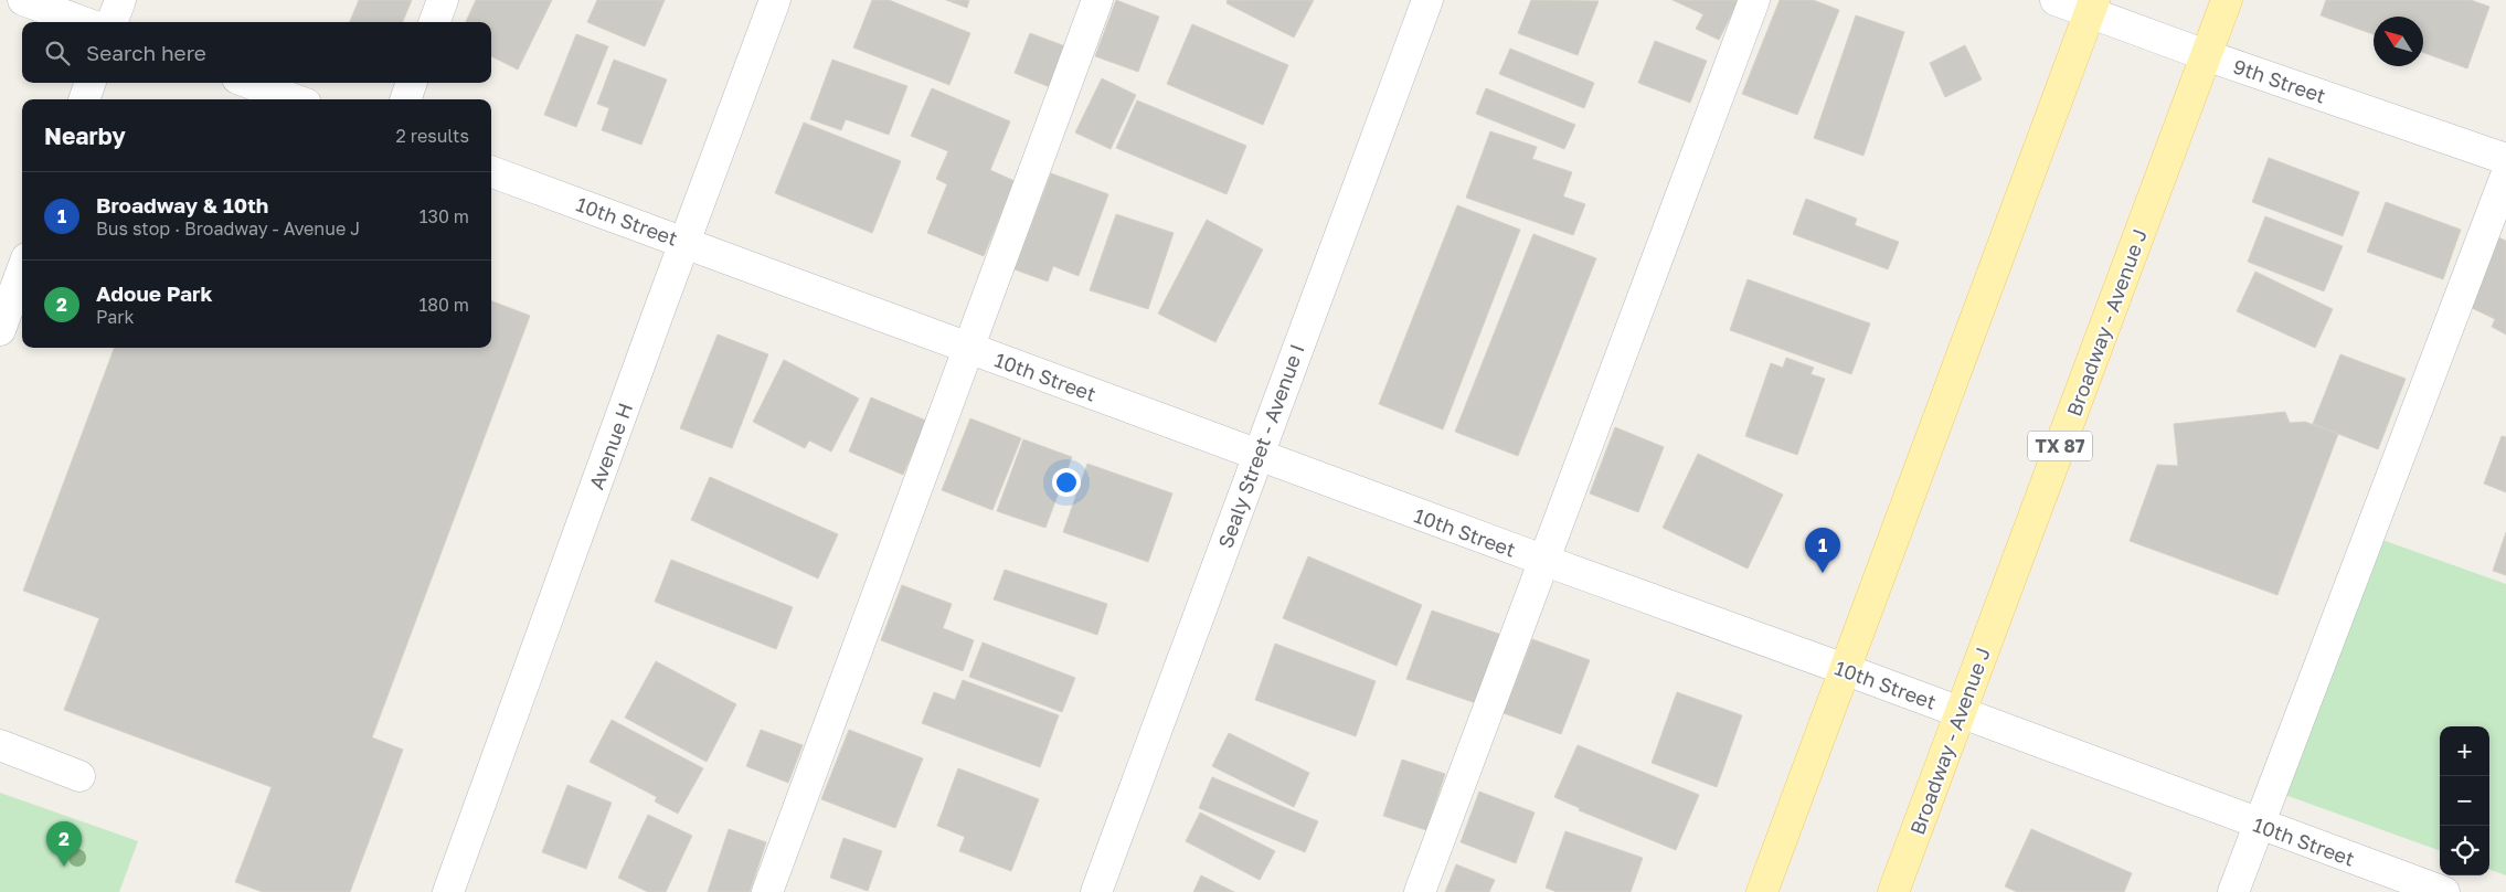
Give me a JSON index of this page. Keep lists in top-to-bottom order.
{
  "streets": {
    "main road": ["Broadway - Avenue J", "TX 87"],
    "street": [
      "9th Street",
      "10th Street",
      "Avenue H",
      "Sealy Street - Avenue I"
    ]
  },
  "crossings": [
    ["9th Street", "Broadway - Avenue J"],
    ["10th Street", "Broadway - Avenue J"],
    ["10th Street", "Avenue H"],
    ["10th Street", "Sealy Street - Avenue I"]
  ],
  "north": "top left",
  "page": {
    "search": "Search here",
    "heading": ["Nearby", "2 results"],
    "list": [
      {
        "mark": "1",
        "name": "Broadway & 10th",
        "note": "Bus stop · Broadway - Avenue J",
        "value": "130 m"
      },
      {
        "mark": "2",
        "name": "Adoue Park",
        "note": "Park",
        "value": "180 m"
      }
    ],
    "pins": ["1", "2"],
    "map_buttons": ["+", "−"]
  }
}
